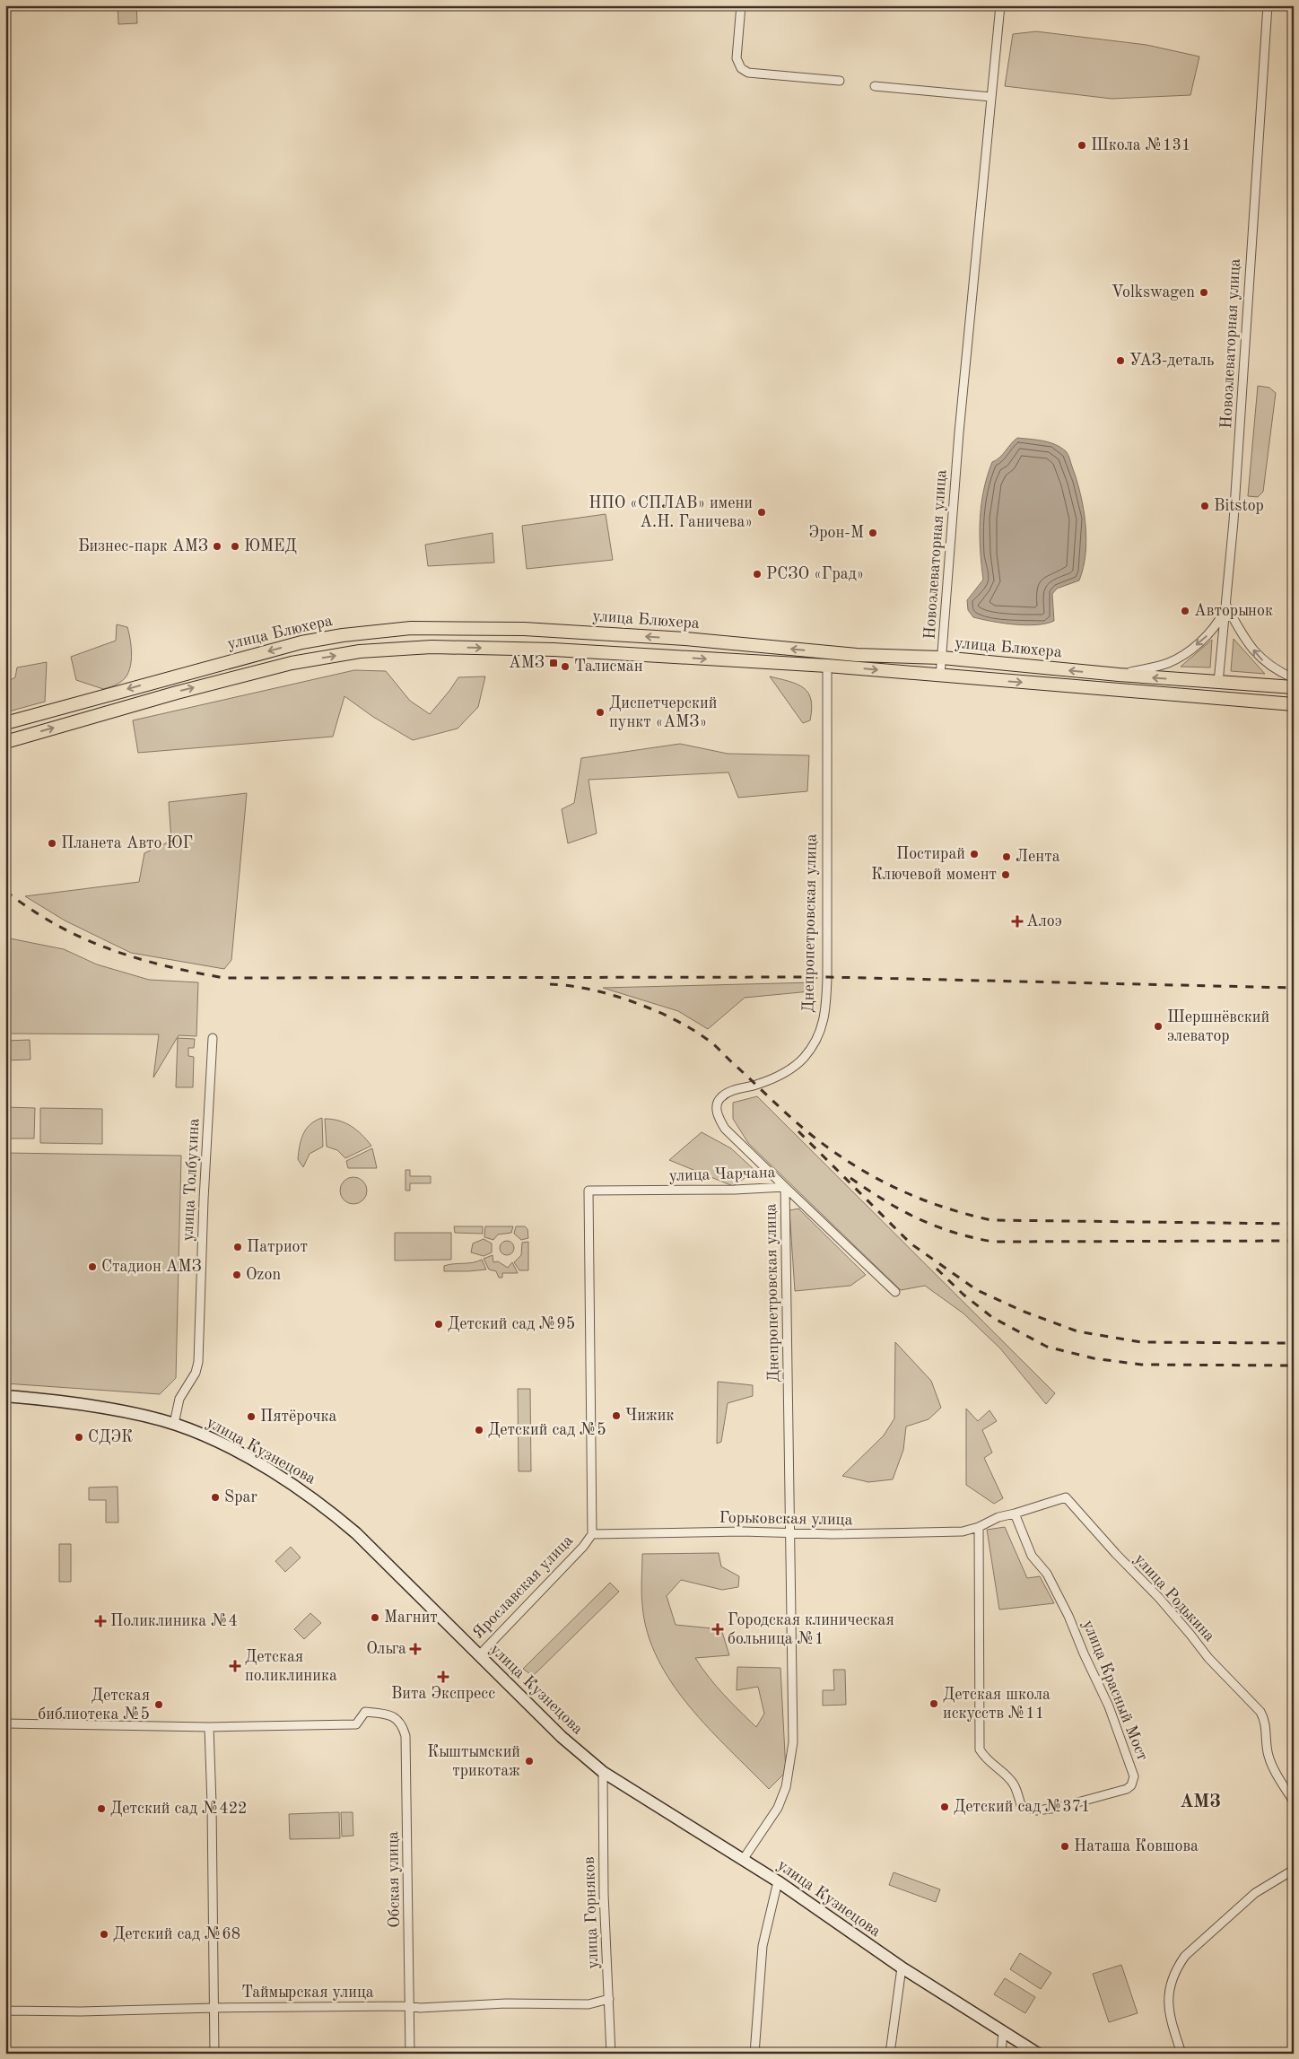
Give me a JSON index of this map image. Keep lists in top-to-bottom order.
{
  "streets": {
    "main road": ["улица Блюхера"],
    "street": [
      "Новоэлеваторная улица",
      "Днепропетровская улица",
      "улица Чарчана",
      "улица Толбухина",
      "улица Кузнецова",
      "Горьковская улица",
      "Ярославская улица",
      "улица Родькина",
      "улица Красный Мост",
      "Обская улица",
      "улица Горняков",
      "Таймырская улица"
    ]
  },
  "crossings": [
    ["Новоэлеваторная улица", "улица Блюхера"],
    ["улица Блюхера", "Днепропетровская улица"],
    ["Днепропетровская улица", "улица Чарчана"],
    ["Днепропетровская улица", "улица Кузнецова"],
    ["Днепропетровская улица", "Горьковская улица"],
    ["улица Чарчана", "Ярославская улица"],
    ["улица Толбухина", "улица Кузнецова"],
    ["улица Кузнецова", "Ярославская улица"],
    ["улица Кузнецова", "улица Горняков"],
    ["Горьковская улица", "Ярославская улица"],
    ["Горьковская улица", "улица Родькина"],
    ["Горьковская улица", "улица Красный Мост"],
    ["улица Родькина", "улица Красный Мост"],
    ["Обская улица", "Таймырская улица"],
    ["улица Горняков", "Таймырская улица"]
  ],
  "districts": ["АМЗ"],
  "places": {
    "other": [
      "Школа №131",
      "Volkswagen",
      "УАЗ-деталь",
      "Bitstop",
      "НПО «СПЛАВ» имени А.Н. Ганичева»",
      "Эрон-М",
      "Бизнес-парк АМЗ",
      "ЮМЕД",
      "РСЗО «Град»",
      "Авторынок",
      "Талисман",
      "Диспетчерский пункт «АМЗ»",
      "Планета Авто ЮГ",
      "Постирай",
      "Лента",
      "Ключевой момент",
      "Шершнёвский элеватор",
      "Патриот",
      "Стадион АМЗ",
      "Ozon",
      "Детский сад №95",
      "Чижик",
      "Пятёрочка",
      "Детский сад №5",
      "СДЭК",
      "Spar",
      "Магнит",
      "Детская школа искусств №11",
      "Детская библиотека №5",
      "Кыштымский трикотаж",
      "Детский сад №371",
      "Детский сад №422",
      "Наташа Ковшова",
      "Детский сад №68"
    ],
    "transit": ["АМЗ"],
    "health": [
      "Алоэ",
      "Поликлиника №4",
      "Городская клиническая больница №1",
      "Ольга",
      "Детская поликлиника",
      "Вита Экспресс"
    ]
  }
}
